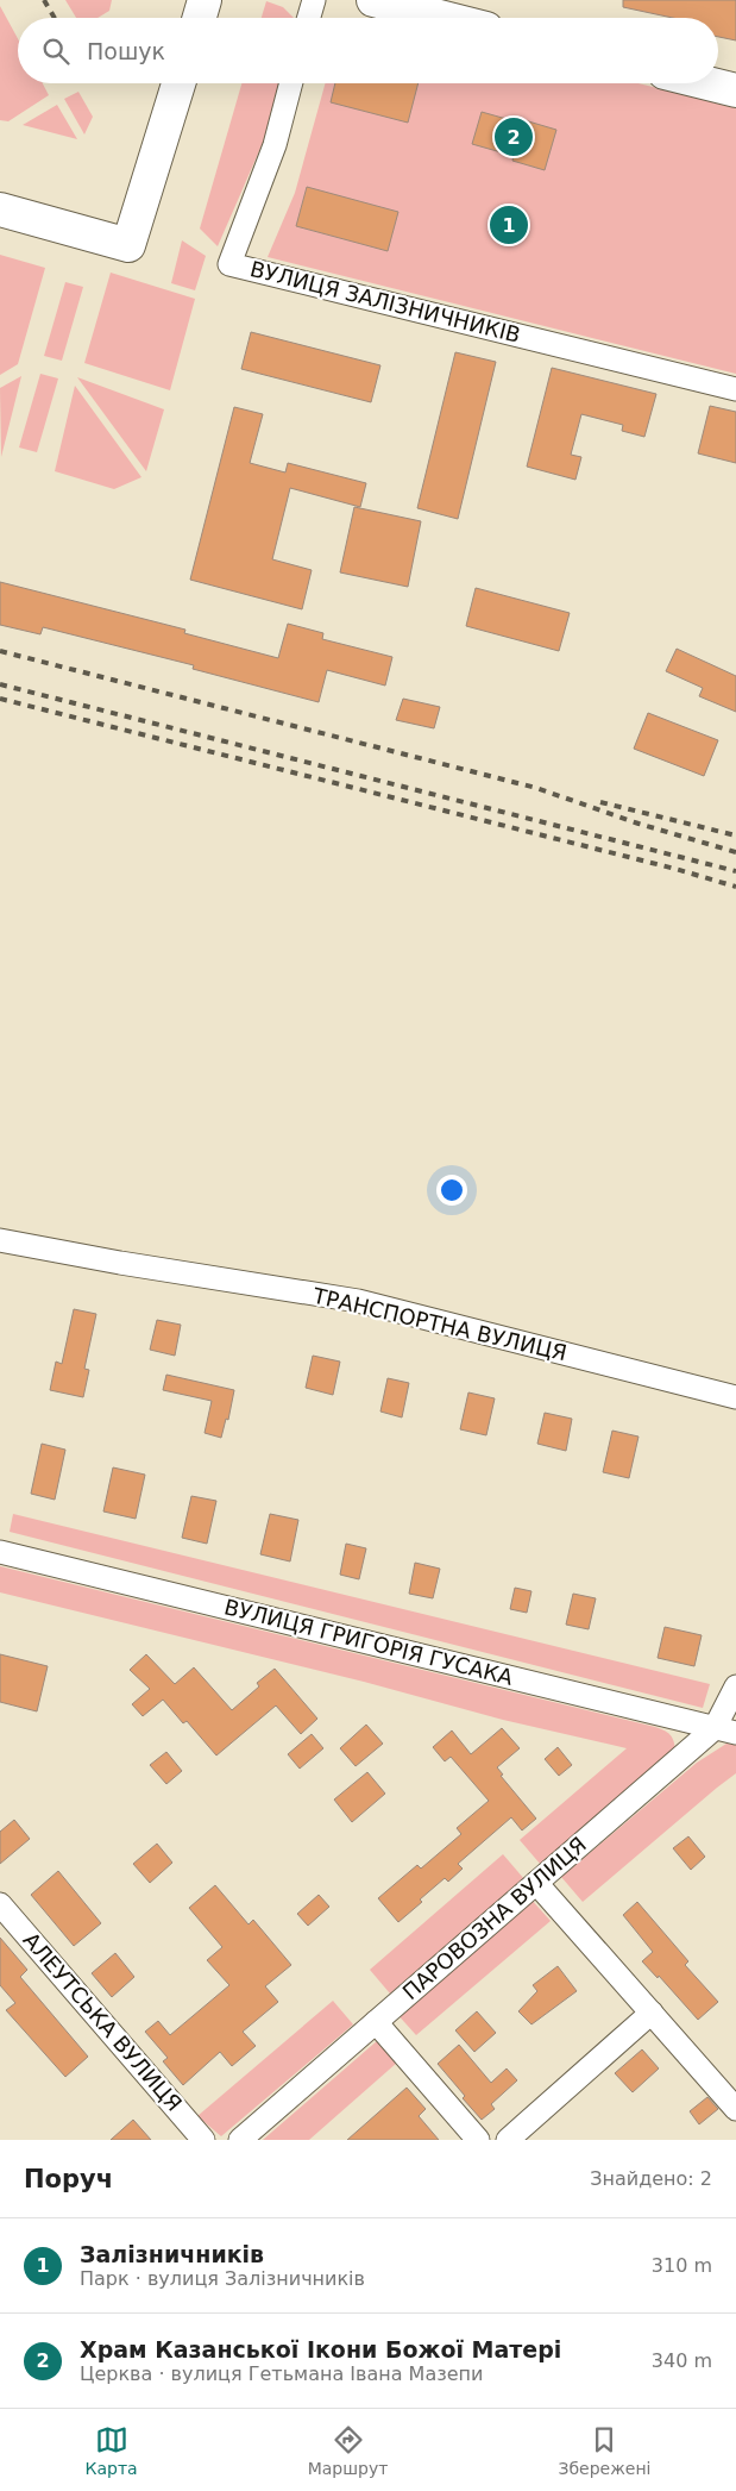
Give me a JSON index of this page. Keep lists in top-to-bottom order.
{
  "streets": {
    "street": [
      "ВУЛИЦЯ ЗАЛІЗНИЧНИКІВ",
      "ТРАНСПОРТНА ВУЛИЦЯ",
      "ВУЛИЦЯ ГРИГОРІЯ ГУСАКА",
      "ПАРОВОЗНА ВУЛИЦЯ",
      "АЛЕУТСЬКА ВУЛИЦЯ"
    ]
  },
  "crossings": [
    ["ВУЛИЦЯ ГРИГОРІЯ ГУСАКА", "ПАРОВОЗНА ВУЛИЦЯ"]
  ],
  "page": {
    "search": "Пошук",
    "pins": ["2", "1"],
    "heading": ["Поруч", "Знайдено: 2"],
    "list": [
      {
        "mark": "1",
        "name": "Залізничників",
        "note": "Парк · вулиця Залізничників",
        "value": "310 m"
      },
      {
        "mark": "2",
        "name": "Храм Казанської Ікони Божої Матері",
        "note": "Церква · вулиця Гетьмана Івана Мазепи",
        "value": "340 m"
      }
    ],
    "nav": ["Карта", "Маршрут", "Збережені"]
  }
}
